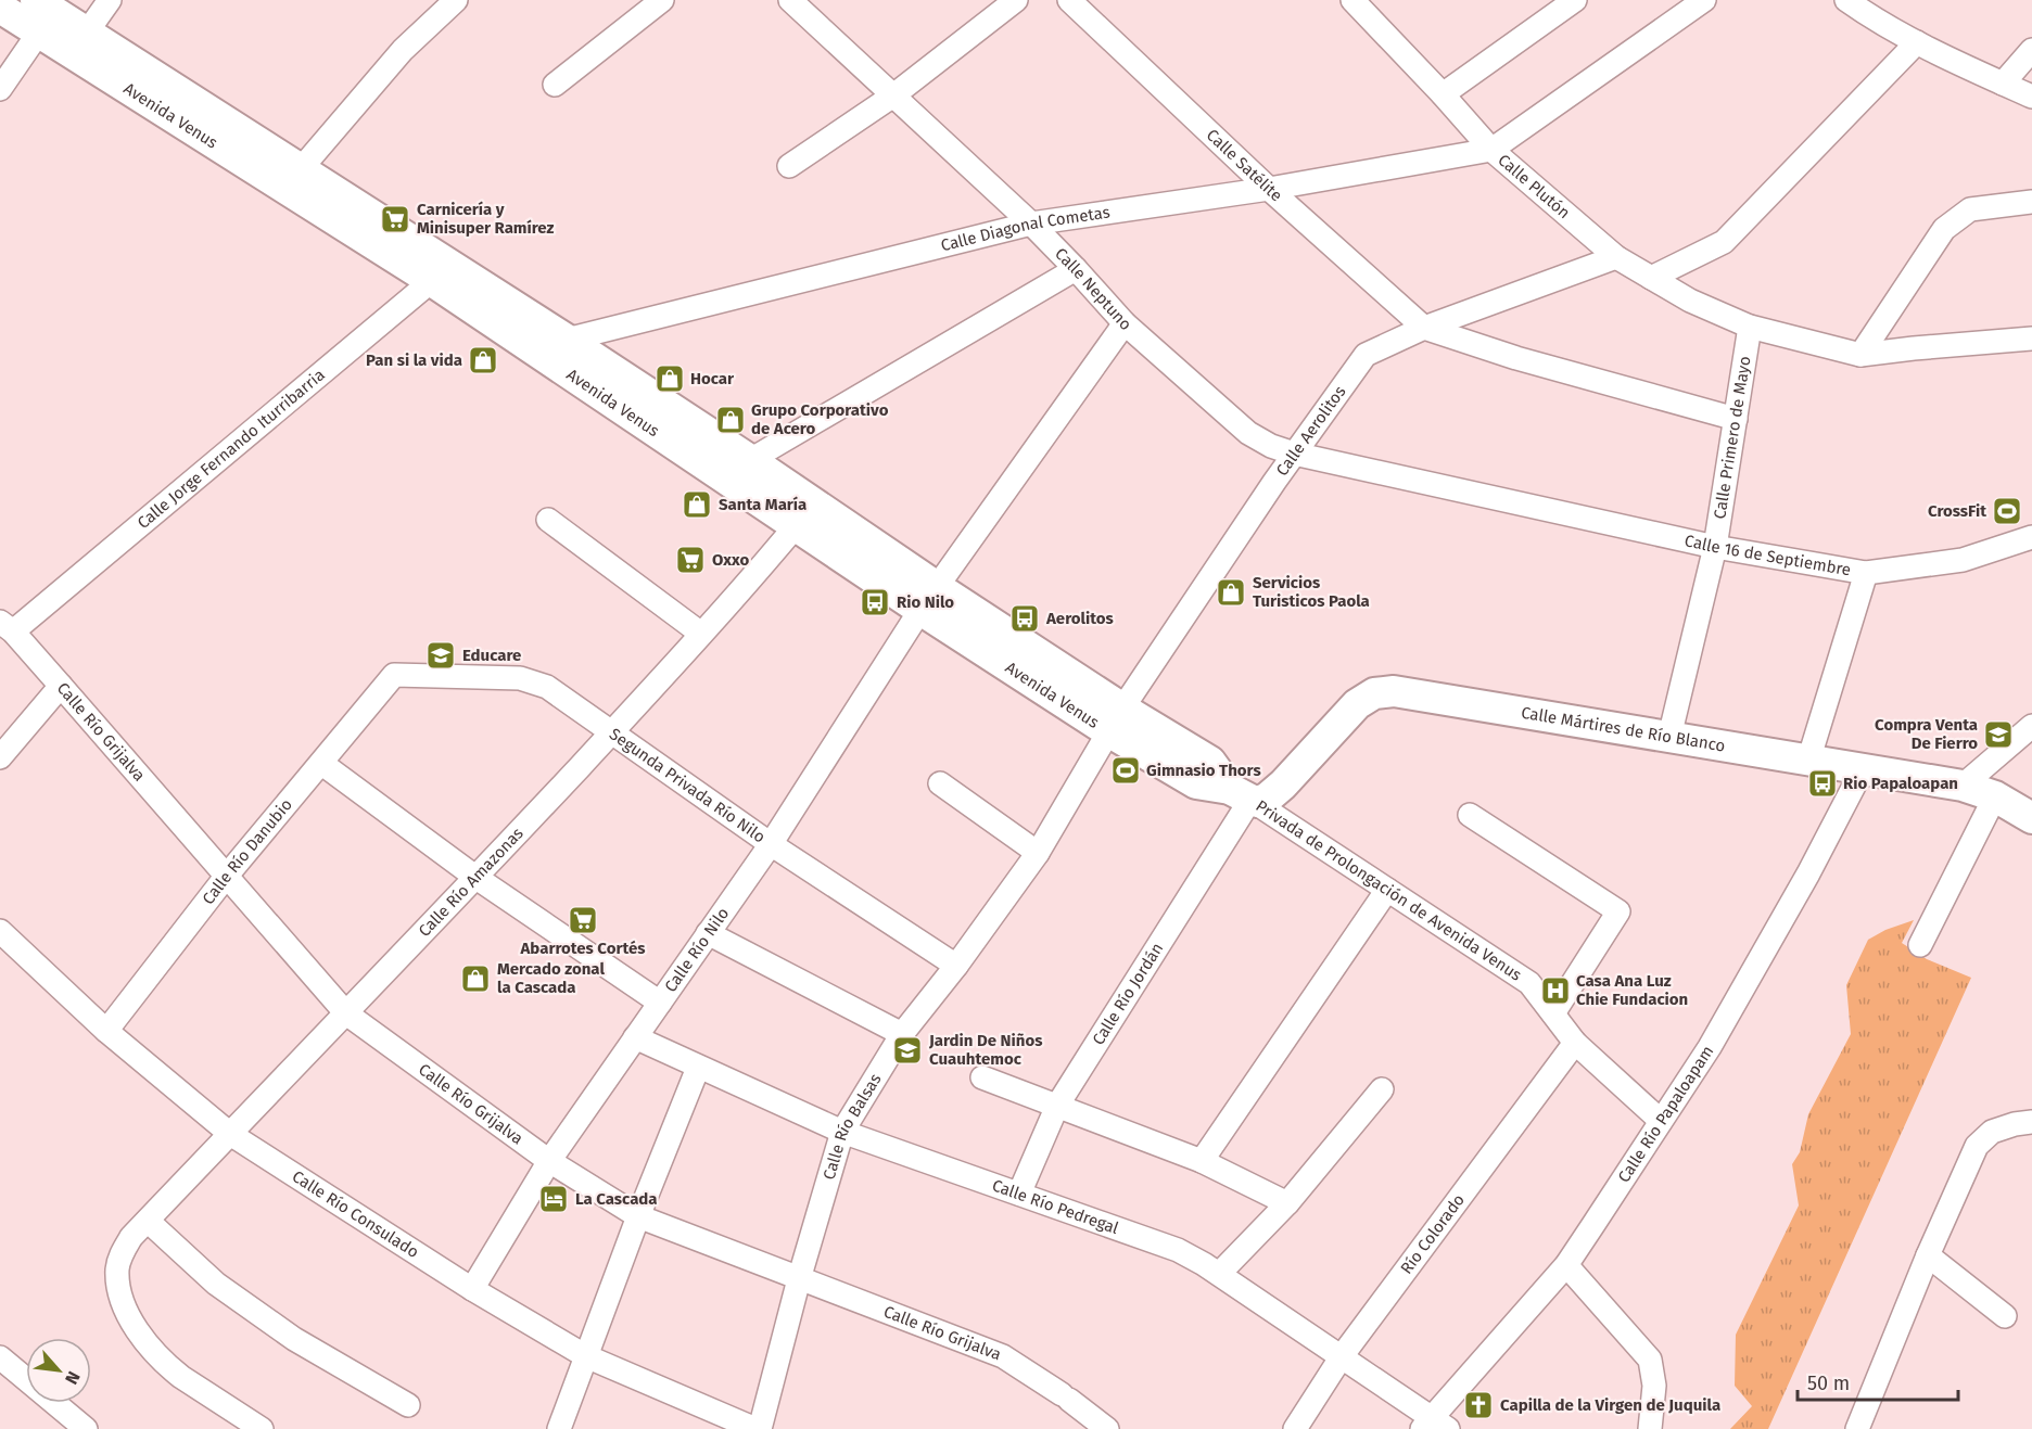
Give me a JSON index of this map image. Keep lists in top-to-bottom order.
{
  "streets": {
    "main road": ["Avenida Venus", "Calle Mártires de Río Blanco"],
    "street": [
      "Calle Satélite",
      "Calle Plutón",
      "Calle Diagonal Cometas",
      "Calle Neptuno",
      "Calle Aerolitos",
      "Calle Primero de Mayo",
      "Calle Jorge Fernando Iturribarria",
      "Calle 16 de Septiembre",
      "Calle Río Grijalva",
      "Segunda Privada Río Nilo",
      "Calle Río Danubio",
      "Calle Río Amazonas",
      "Privada de Prolongación de Avenida Venus",
      "Calle Río Nilo",
      "Calle Río Jordán",
      "Calle Río Papaloapam",
      "Calle Río Balsas",
      "Calle Río Pedregal",
      "Calle Río Consulado",
      "Río Colorado"
    ]
  },
  "crossings": [
    ["Avenida Venus", "Calle Diagonal Cometas"],
    ["Avenida Venus", "Calle Aerolitos"],
    ["Avenida Venus", "Calle Jorge Fernando Iturribarria"],
    ["Avenida Venus", "Calle Mártires de Río Blanco"],
    ["Avenida Venus", "Calle Río Amazonas"],
    ["Avenida Venus", "Privada de Prolongación de Avenida Venus"],
    ["Avenida Venus", "Calle Río Nilo"],
    ["Avenida Venus", "Calle Río Jordán"],
    ["Avenida Venus", "Calle Río Balsas"],
    ["Calle Satélite", "Calle Diagonal Cometas"],
    ["Calle Satélite", "Calle Aerolitos"],
    ["Calle Plutón", "Calle Diagonal Cometas"],
    ["Calle Plutón", "Calle Aerolitos"],
    ["Calle Plutón", "Calle Primero de Mayo"],
    ["Calle Diagonal Cometas", "Calle Neptuno"],
    ["Calle Neptuno", "Calle Aerolitos"],
    ["Calle Neptuno", "Calle 16 de Septiembre"],
    ["Calle Neptuno", "Calle Río Nilo"],
    ["Calle Aerolitos", "Calle Río Balsas"],
    ["Calle Primero de Mayo", "Calle 16 de Septiembre"],
    ["Calle Primero de Mayo", "Calle Mártires de Río Blanco"],
    ["Calle Jorge Fernando Iturribarria", "Calle Río Grijalva"],
    ["Calle Mártires de Río Blanco", "Privada de Prolongación de Avenida Venus"],
    ["Calle Mártires de Río Blanco", "Calle Río Jordán"],
    ["Calle Mártires de Río Blanco", "Calle Río Papaloapam"],
    ["Calle Río Grijalva", "Calle Río Danubio"],
    ["Calle Río Grijalva", "Calle Río Amazonas"],
    ["Calle Río Grijalva", "Calle Río Nilo"],
    ["Calle Río Grijalva", "Calle Río Balsas"],
    ["Segunda Privada Río Nilo", "Calle Río Danubio"],
    ["Segunda Privada Río Nilo", "Calle Río Amazonas"],
    ["Segunda Privada Río Nilo", "Calle Río Nilo"],
    ["Segunda Privada Río Nilo", "Calle Río Balsas"],
    ["Calle Río Danubio", "Calle Río Consulado"],
    ["Calle Río Amazonas", "Calle Río Consulado"],
    ["Privada de Prolongación de Avenida Venus", "Calle Río Jordán"],
    ["Privada de Prolongación de Avenida Venus", "Calle Río Papaloapam"],
    ["Privada de Prolongación de Avenida Venus", "Río Colorado"],
    ["Calle Río Nilo", "Calle Río Pedregal"],
    ["Calle Río Nilo", "Calle Río Consulado"],
    ["Calle Río Jordán", "Calle Río Pedregal"],
    ["Calle Río Papaloapam", "Calle Río Pedregal"],
    ["Calle Río Balsas", "Calle Río Pedregal"],
    ["Calle Río Balsas", "Calle Río Consulado"],
    ["Calle Río Pedregal", "Río Colorado"]
  ],
  "places": {
    "supermarket": ["Carnicería y Minisuper Ramírez", "Oxxo", "Abarrotes Cortés"],
    "shop": [
      "Pan si la vida",
      "Hocar",
      "Grupo Corporativo de Acero",
      "Santa María",
      "Servicios Turisticos Paola",
      "Mercado zonal la Cascada"
    ],
    "sports": ["CrossFit", "Gimnasio Thors"],
    "bus stop": ["Rio Nilo", "Aerolitos", "Rio Papaloapan"],
    "school or university": ["Educare", "Compra Venta De Fierro", "Jardin De Niños Cuauhtemoc"],
    "hospital": ["Casa Ana Luz Chie Fundacion"],
    "hotel": ["La Cascada"],
    "church": ["Capilla de la Virgen de Juquila"]
  },
  "scale_bar": "50 m",
  "north": "bottom right"
}
